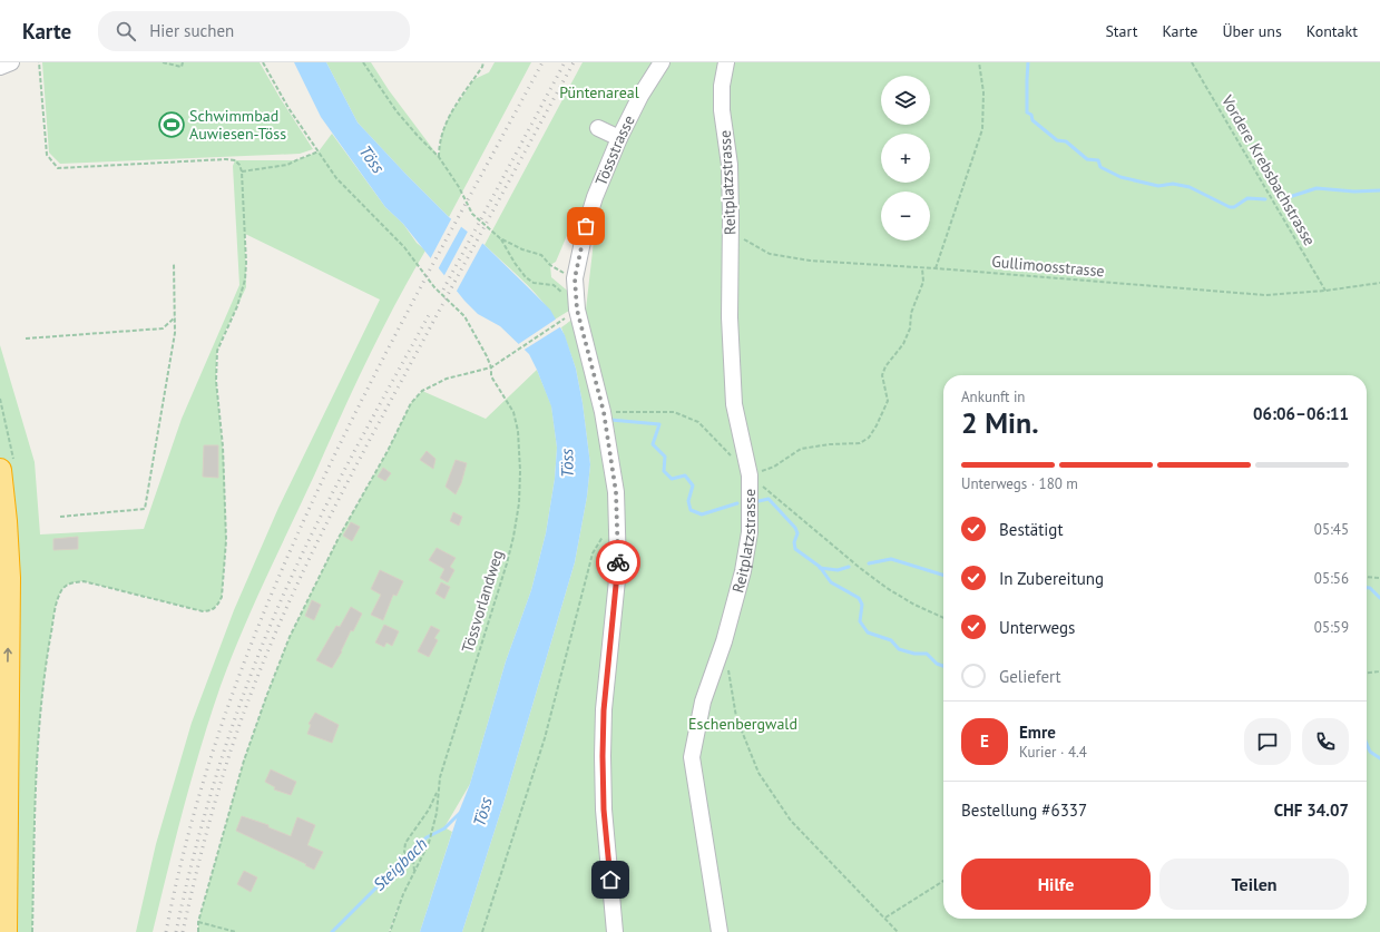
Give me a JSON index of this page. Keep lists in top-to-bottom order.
{
  "streets": {
    "street": ["Tössstrasse", "Reitplatzstrasse"],
    "path": ["Vordere Krebsbachstrasse", "Gullimoosstrasse", "Tössvorlandweg"]
  },
  "crossings": [
    ["Vordere Krebsbachstrasse", "Gullimoosstrasse"],
    ["Reitplatzstrasse", "Gullimoosstrasse"]
  ],
  "water": ["Töss", "Steigbach"],
  "parks": ["Püntenareal", "Eschenbergwald"],
  "places": {
    "sports": ["Schwimmbad Auwiesen-Töss"]
  },
  "page": {
    "header": "Karte",
    "search": "Hier suchen",
    "nav": [
      "Start",
      "Karte",
      "Über uns",
      "Kontakt"
    ],
    "map_buttons": ["+", "−"],
    "heading": ["2 Min.", "Ankunft in", "06:06–06:11"],
    "panel": [
      "Emre",
      "Kurier · 4.4",
      "Bestellung #6337",
      "CHF 34.07"
    ],
    "bar": "Unterwegs · 180 m",
    "list": [
      ["Bestätigt", "05:45"],
      ["In Zubereitung", "05:56"],
      ["Unterwegs", "05:59"],
      "Geliefert"
    ],
    "round": "E",
    "buttons": ["Hilfe", "Teilen"]
  }
}
